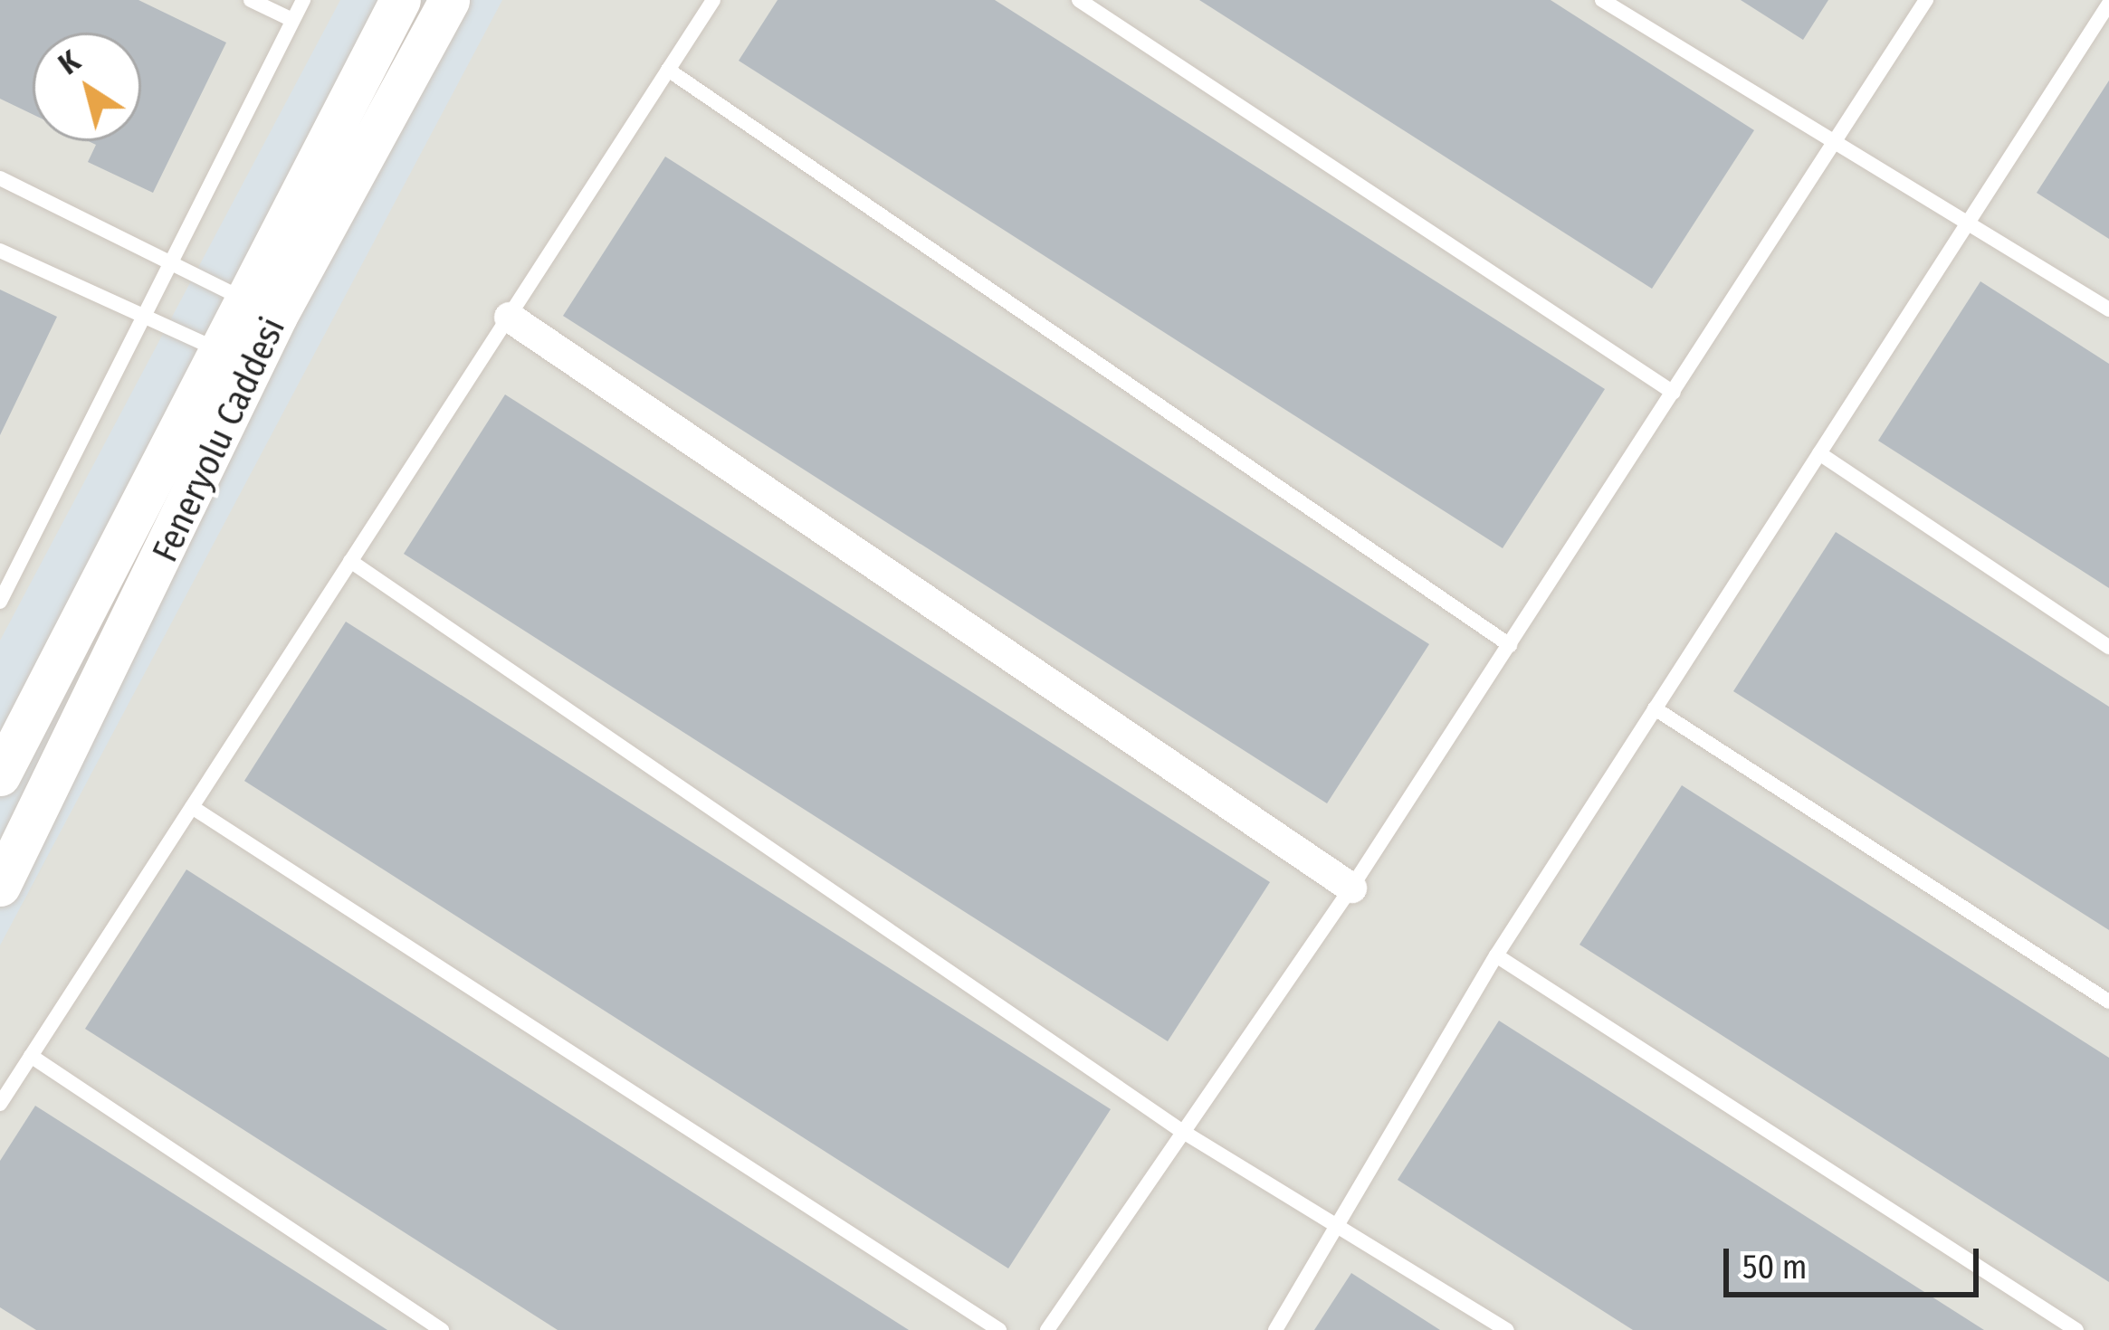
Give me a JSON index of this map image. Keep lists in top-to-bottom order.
{
  "streets": {
    "main road": ["Feneryolu Caddesi"]
  },
  "scale_bar": "50 m",
  "north": "top left"
}
